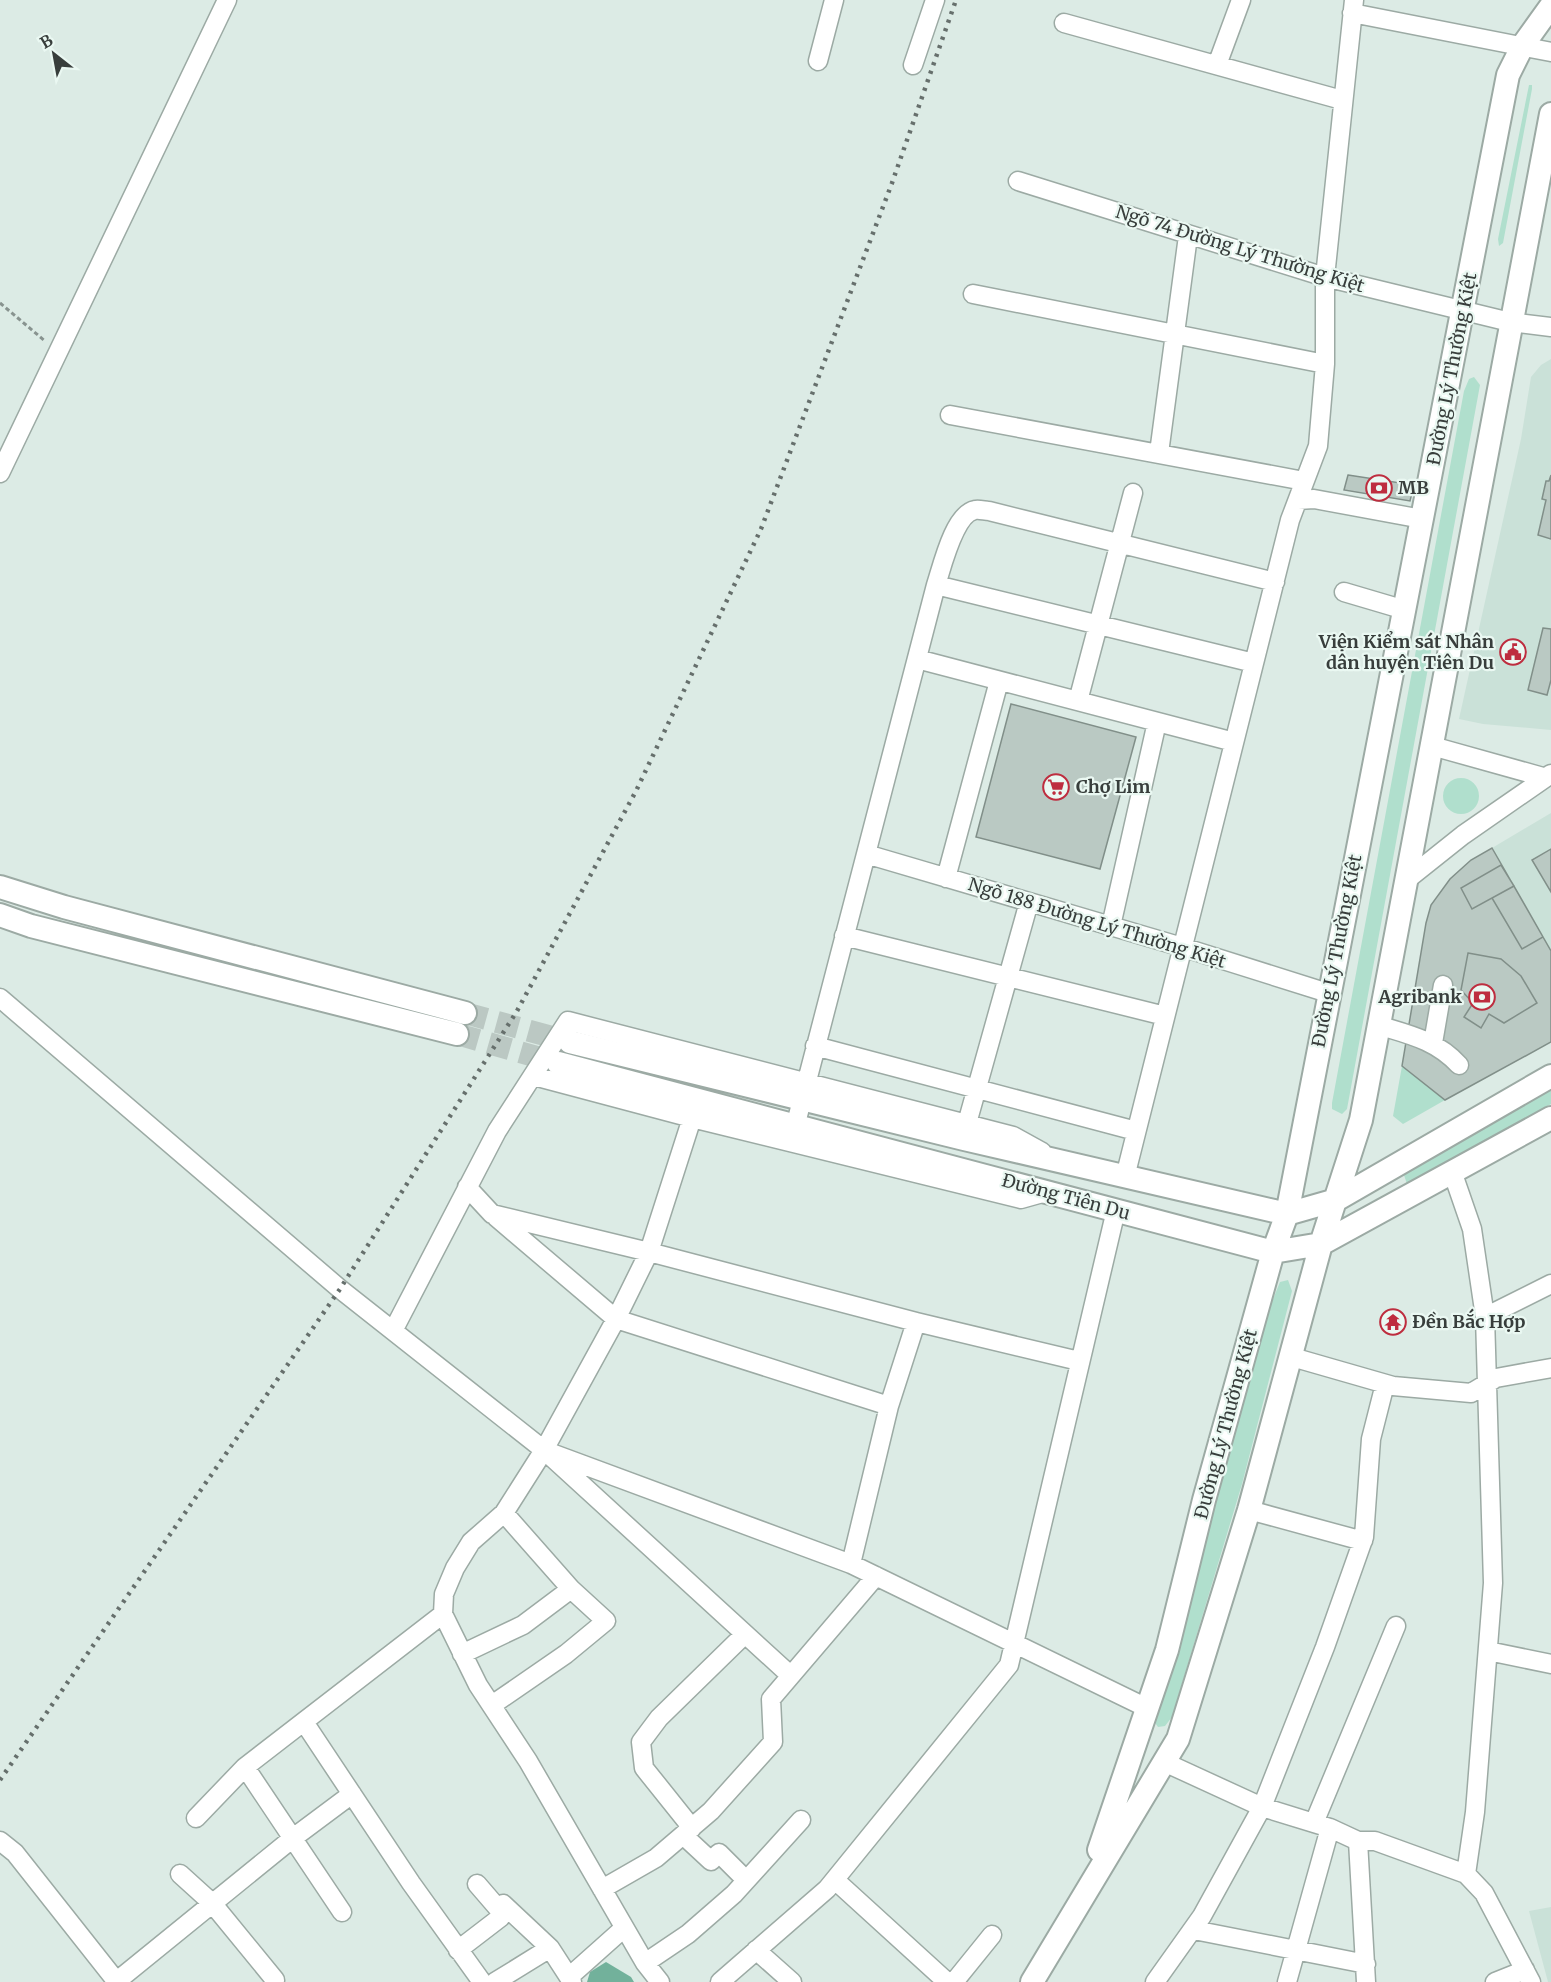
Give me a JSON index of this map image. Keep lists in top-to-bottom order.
{
  "streets": {
    "main road": ["Đường Lý Thường Kiệt", "Đường Tiên Du"],
    "street": ["Ngõ 74 Đường Lý Thường Kiệt", "Ngõ 188 Đường Lý Thường Kiệt"]
  },
  "crossings": [
    ["Ngõ 74 Đường Lý Thường Kiệt", "Đường Lý Thường Kiệt"],
    ["Đường Lý Thường Kiệt", "Ngõ 188 Đường Lý Thường Kiệt"],
    ["Đường Lý Thường Kiệt", "Đường Tiên Du"]
  ],
  "places": {
    "bank": ["MB", "Agribank"],
    "public building": ["Viện Kiểm sát Nhân dân huyện Tiên Du"],
    "supermarket": ["Chợ Lim"],
    "temple": ["Đền Bắc Hợp"]
  },
  "north": "top left"
}
